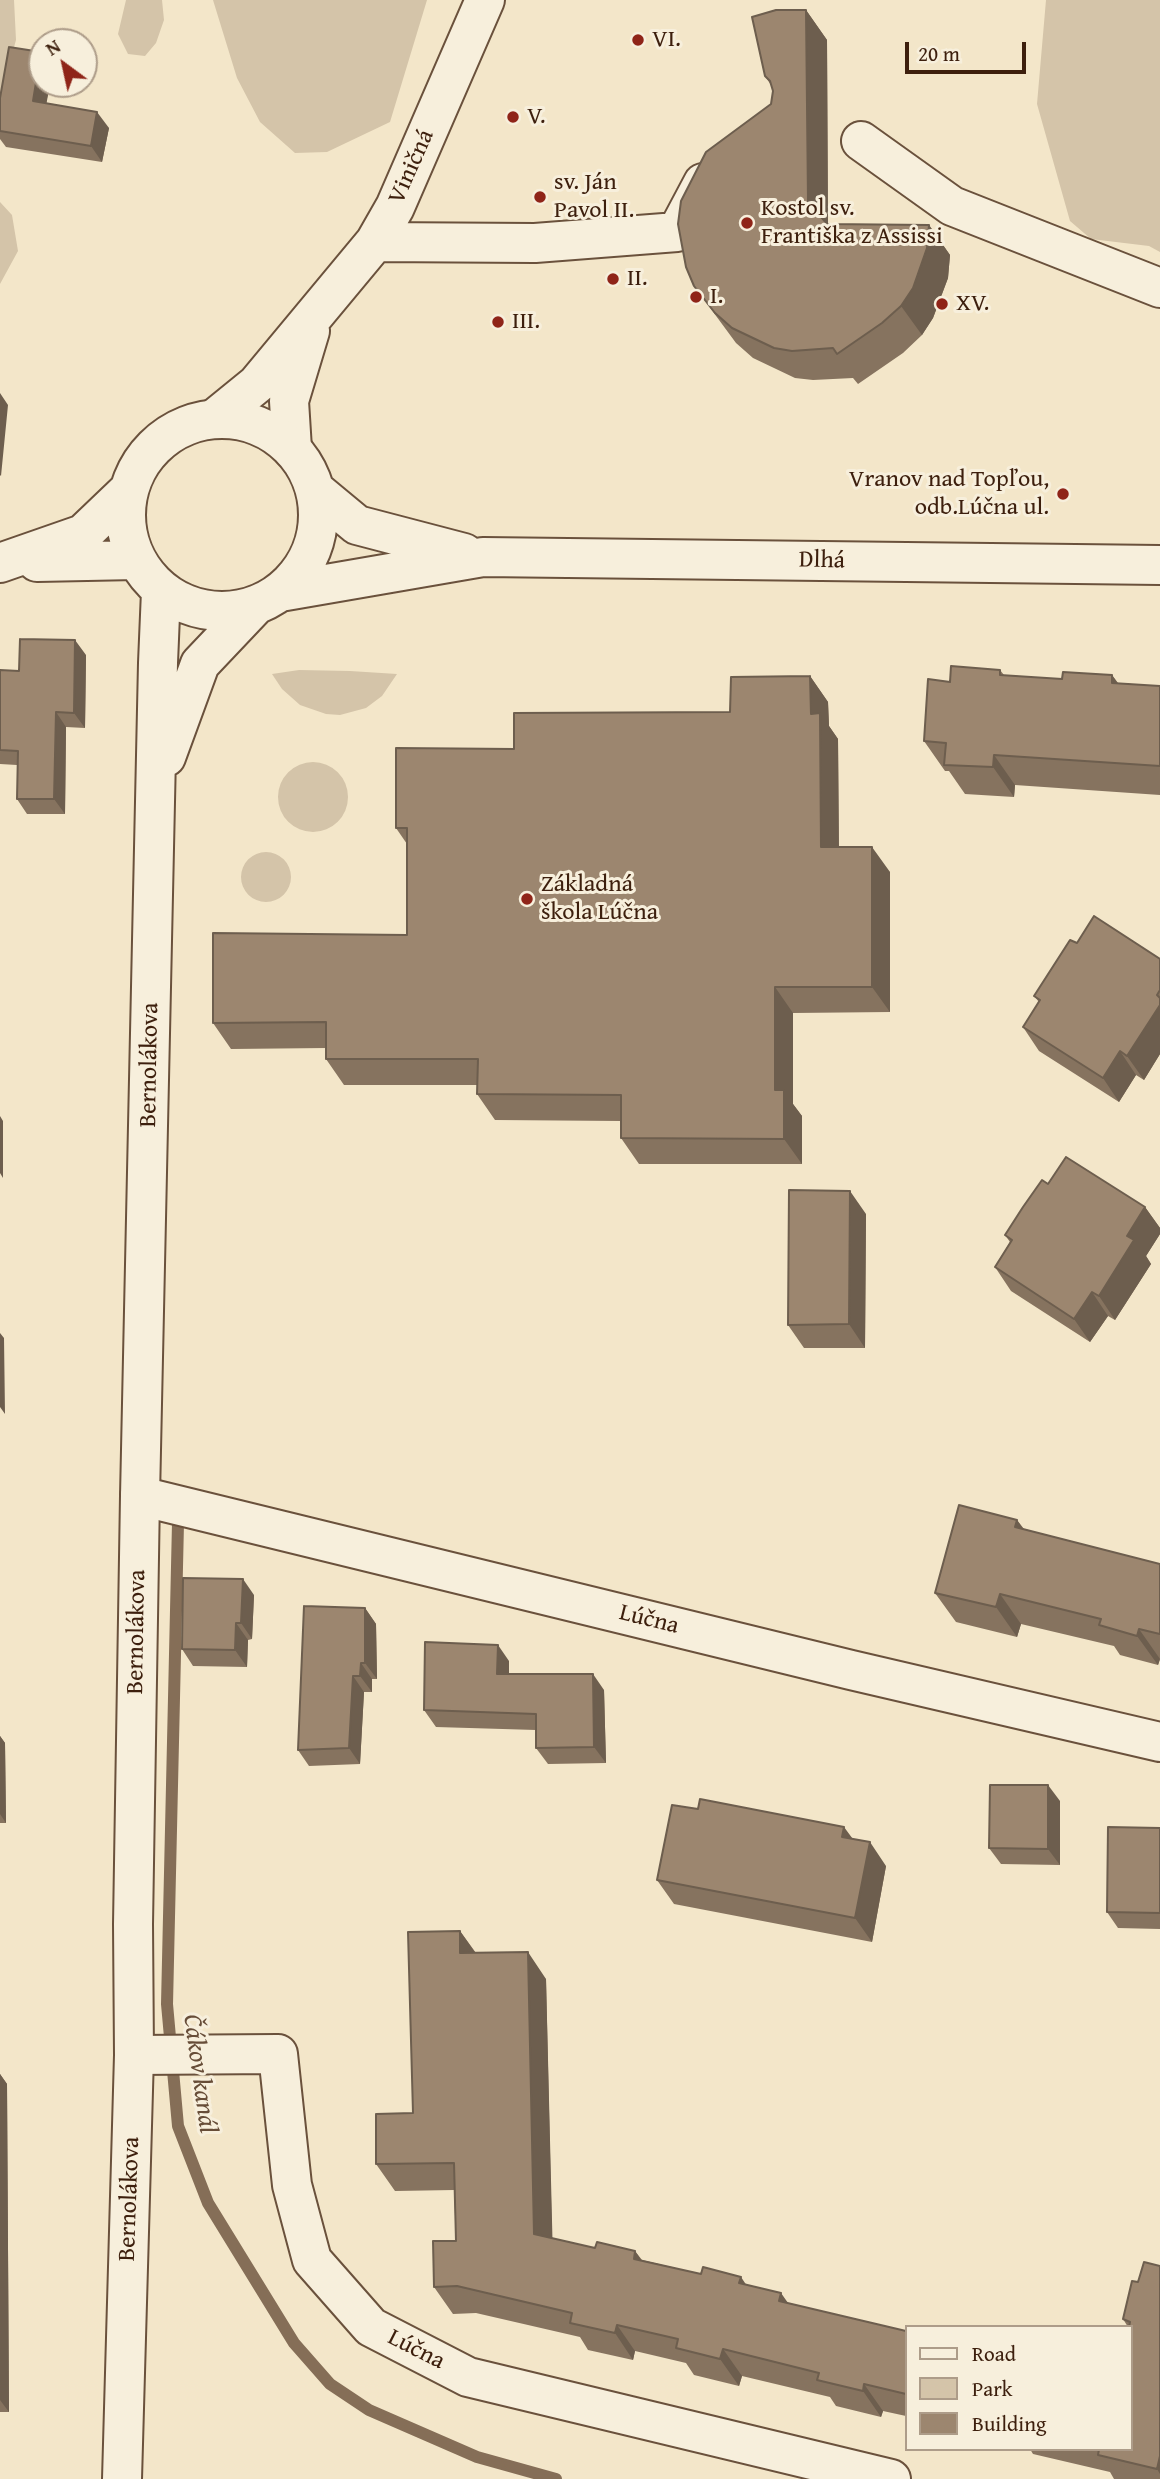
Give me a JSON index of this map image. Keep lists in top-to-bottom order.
{
  "streets": {
    "street": [
      "Viničná",
      "Dlhá",
      "Bernolákova",
      "Lúčna"
    ]
  },
  "crossings": [
    ["Viničná", "Bernolákova"],
    ["Bernolákova", "Lúčna"]
  ],
  "water": ["Čákov kanál"],
  "places": [
    "VI.",
    "V.",
    "sv. Ján Pavol II.",
    "Kostol sv. Františka z Assissi",
    "II.",
    "I.",
    "XV.",
    "III.",
    "Vranov nad Topľou, odb.Lúčna ul.",
    "Základná škola Lúčna"
  ],
  "legend": ["Road", "Park", "Building"],
  "scale_bar": "20 m",
  "north": "top left"
}
